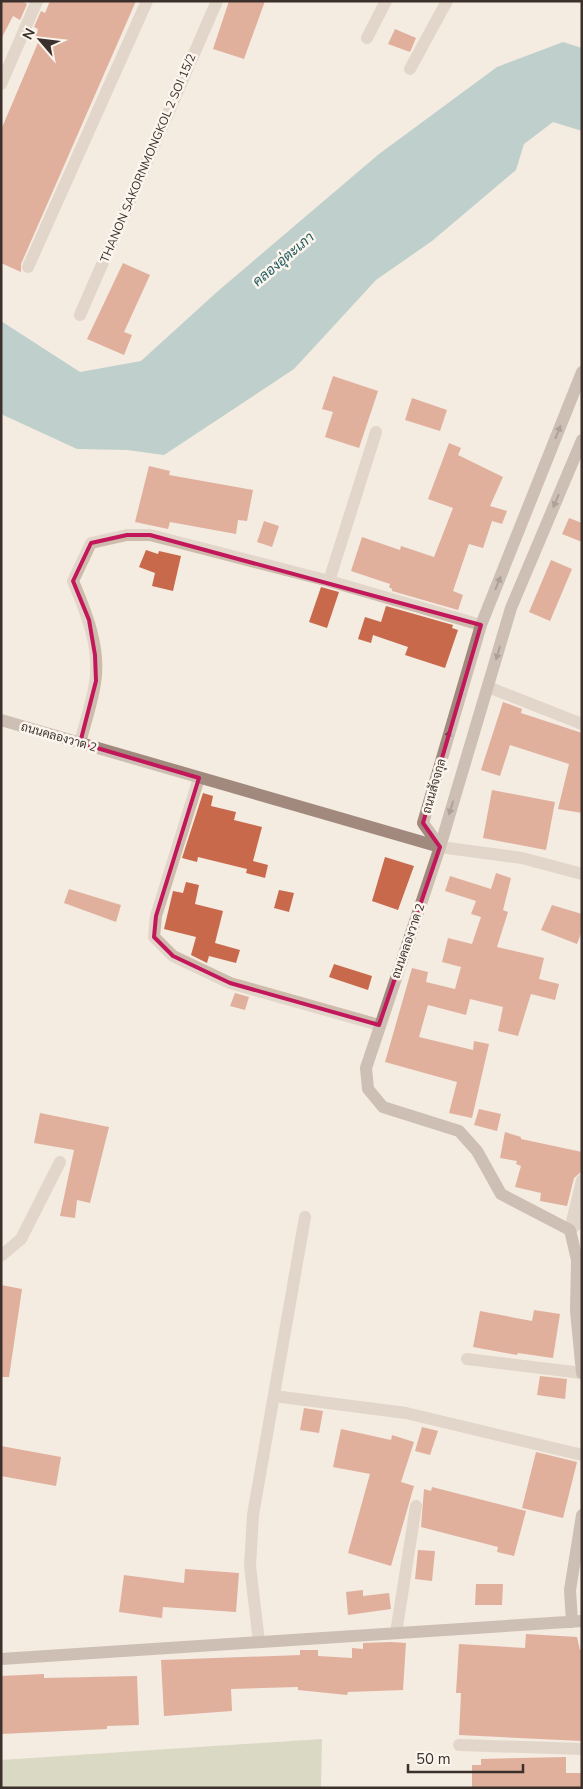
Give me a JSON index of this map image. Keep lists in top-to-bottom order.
{
  "streets": {
    "street": ["THANON SAKORNMONGKOL 2 SOI 15/2", "ถนนคลองวาด 2", "ถนนสัจจกุล"]
  },
  "crossings": [
    ["ถนนคลองวาด 2", "ถนนสัจจกุล"]
  ],
  "water": ["คลองอุ่ตะเภา"],
  "scale_bar": "50 m",
  "north": "top left"
}
